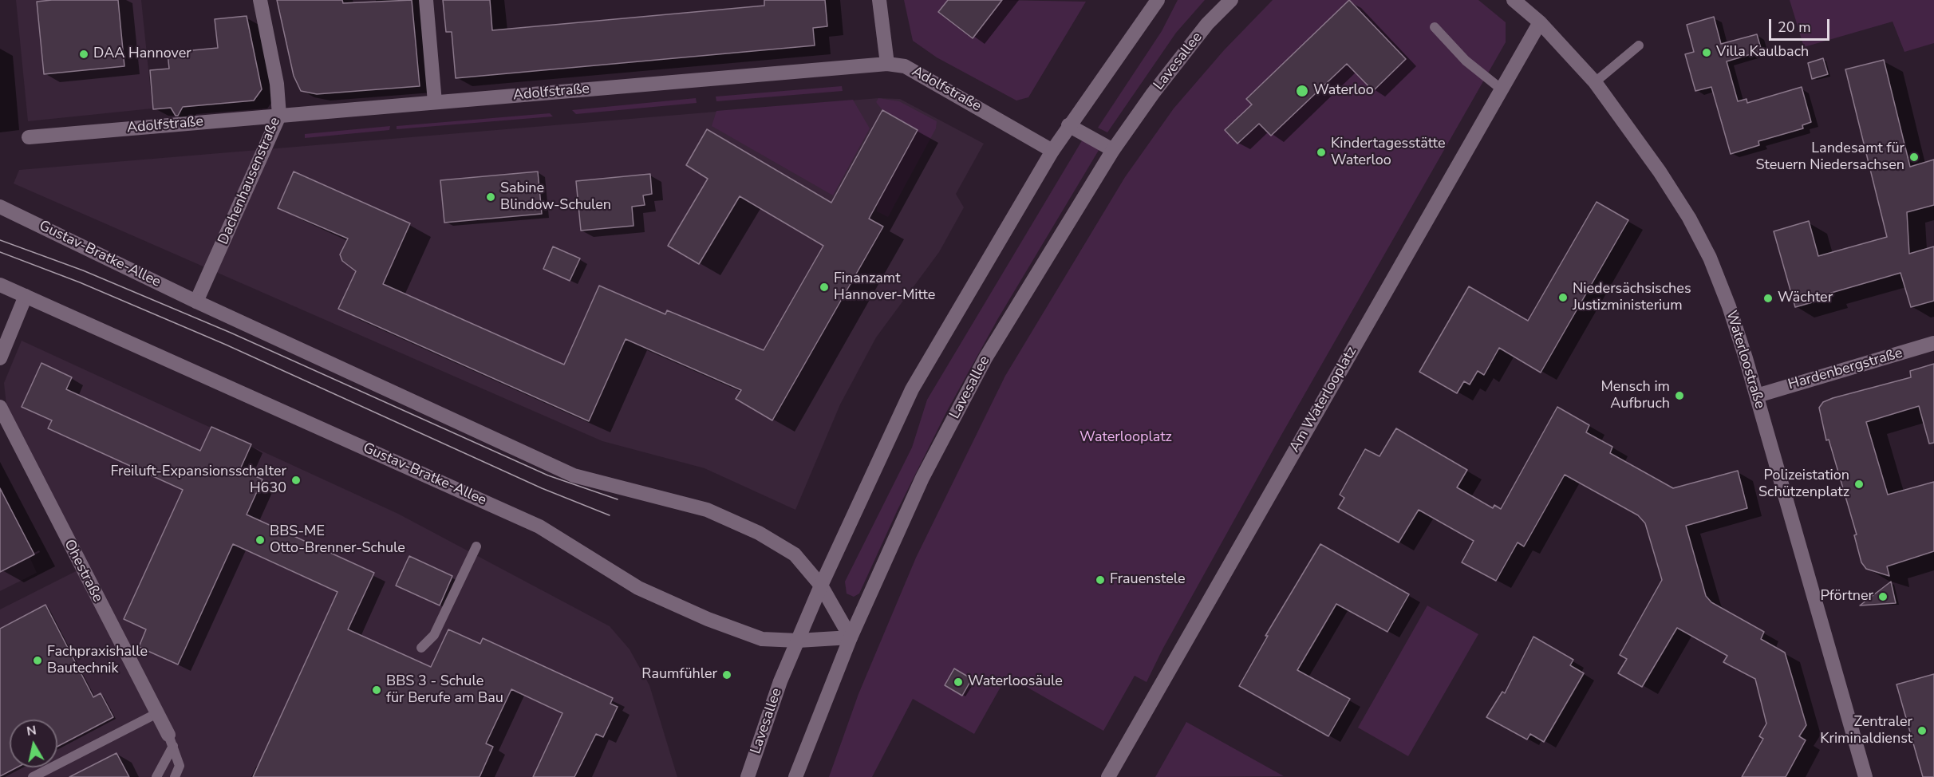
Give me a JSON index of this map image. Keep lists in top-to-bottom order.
{
  "streets": {
    "street": [
      "Lavesallee",
      "Adolfstraße",
      "Dachenhausenstraße",
      "Gustav-Bratke-Allee",
      "Waterloostraße",
      "Hardenbergstraße",
      "Am Waterlooplatz",
      "Ohestraße"
    ]
  },
  "crossings": [
    ["Lavesallee", "Adolfstraße"],
    ["Lavesallee", "Gustav-Bratke-Allee"],
    ["Adolfstraße", "Dachenhausenstraße"],
    ["Dachenhausenstraße", "Gustav-Bratke-Allee"],
    ["Waterloostraße", "Hardenbergstraße"],
    ["Waterloostraße", "Am Waterlooplatz"]
  ],
  "parks": ["Waterlooplatz"],
  "places": [
    "Villa Kaulbach",
    "DAA Hannover",
    "Waterloo",
    "Kindertagesstätte Waterloo",
    "Landesamt für Steuern Niedersachsen",
    "Sabine Blindow-Schulen",
    "Finanzamt Hannover-Mitte",
    "Niedersächsisches Justizministerium",
    "Wächter",
    "Mensch im Aufbruch",
    "Freiluft-Expansionsschalter H630",
    "Polizeistation Schützenplatz",
    "BBS-ME Otto-Brenner-Schule",
    "Frauenstele",
    "Pförtner",
    "Fachpraxishalle Bautechnik",
    "Raumfühler",
    "Waterloosäule",
    "BBS 3 - Schule für Berufe am Bau",
    "Zentraler Kriminaldienst"
  ],
  "scale_bar": "20 m",
  "north": "top"
}
